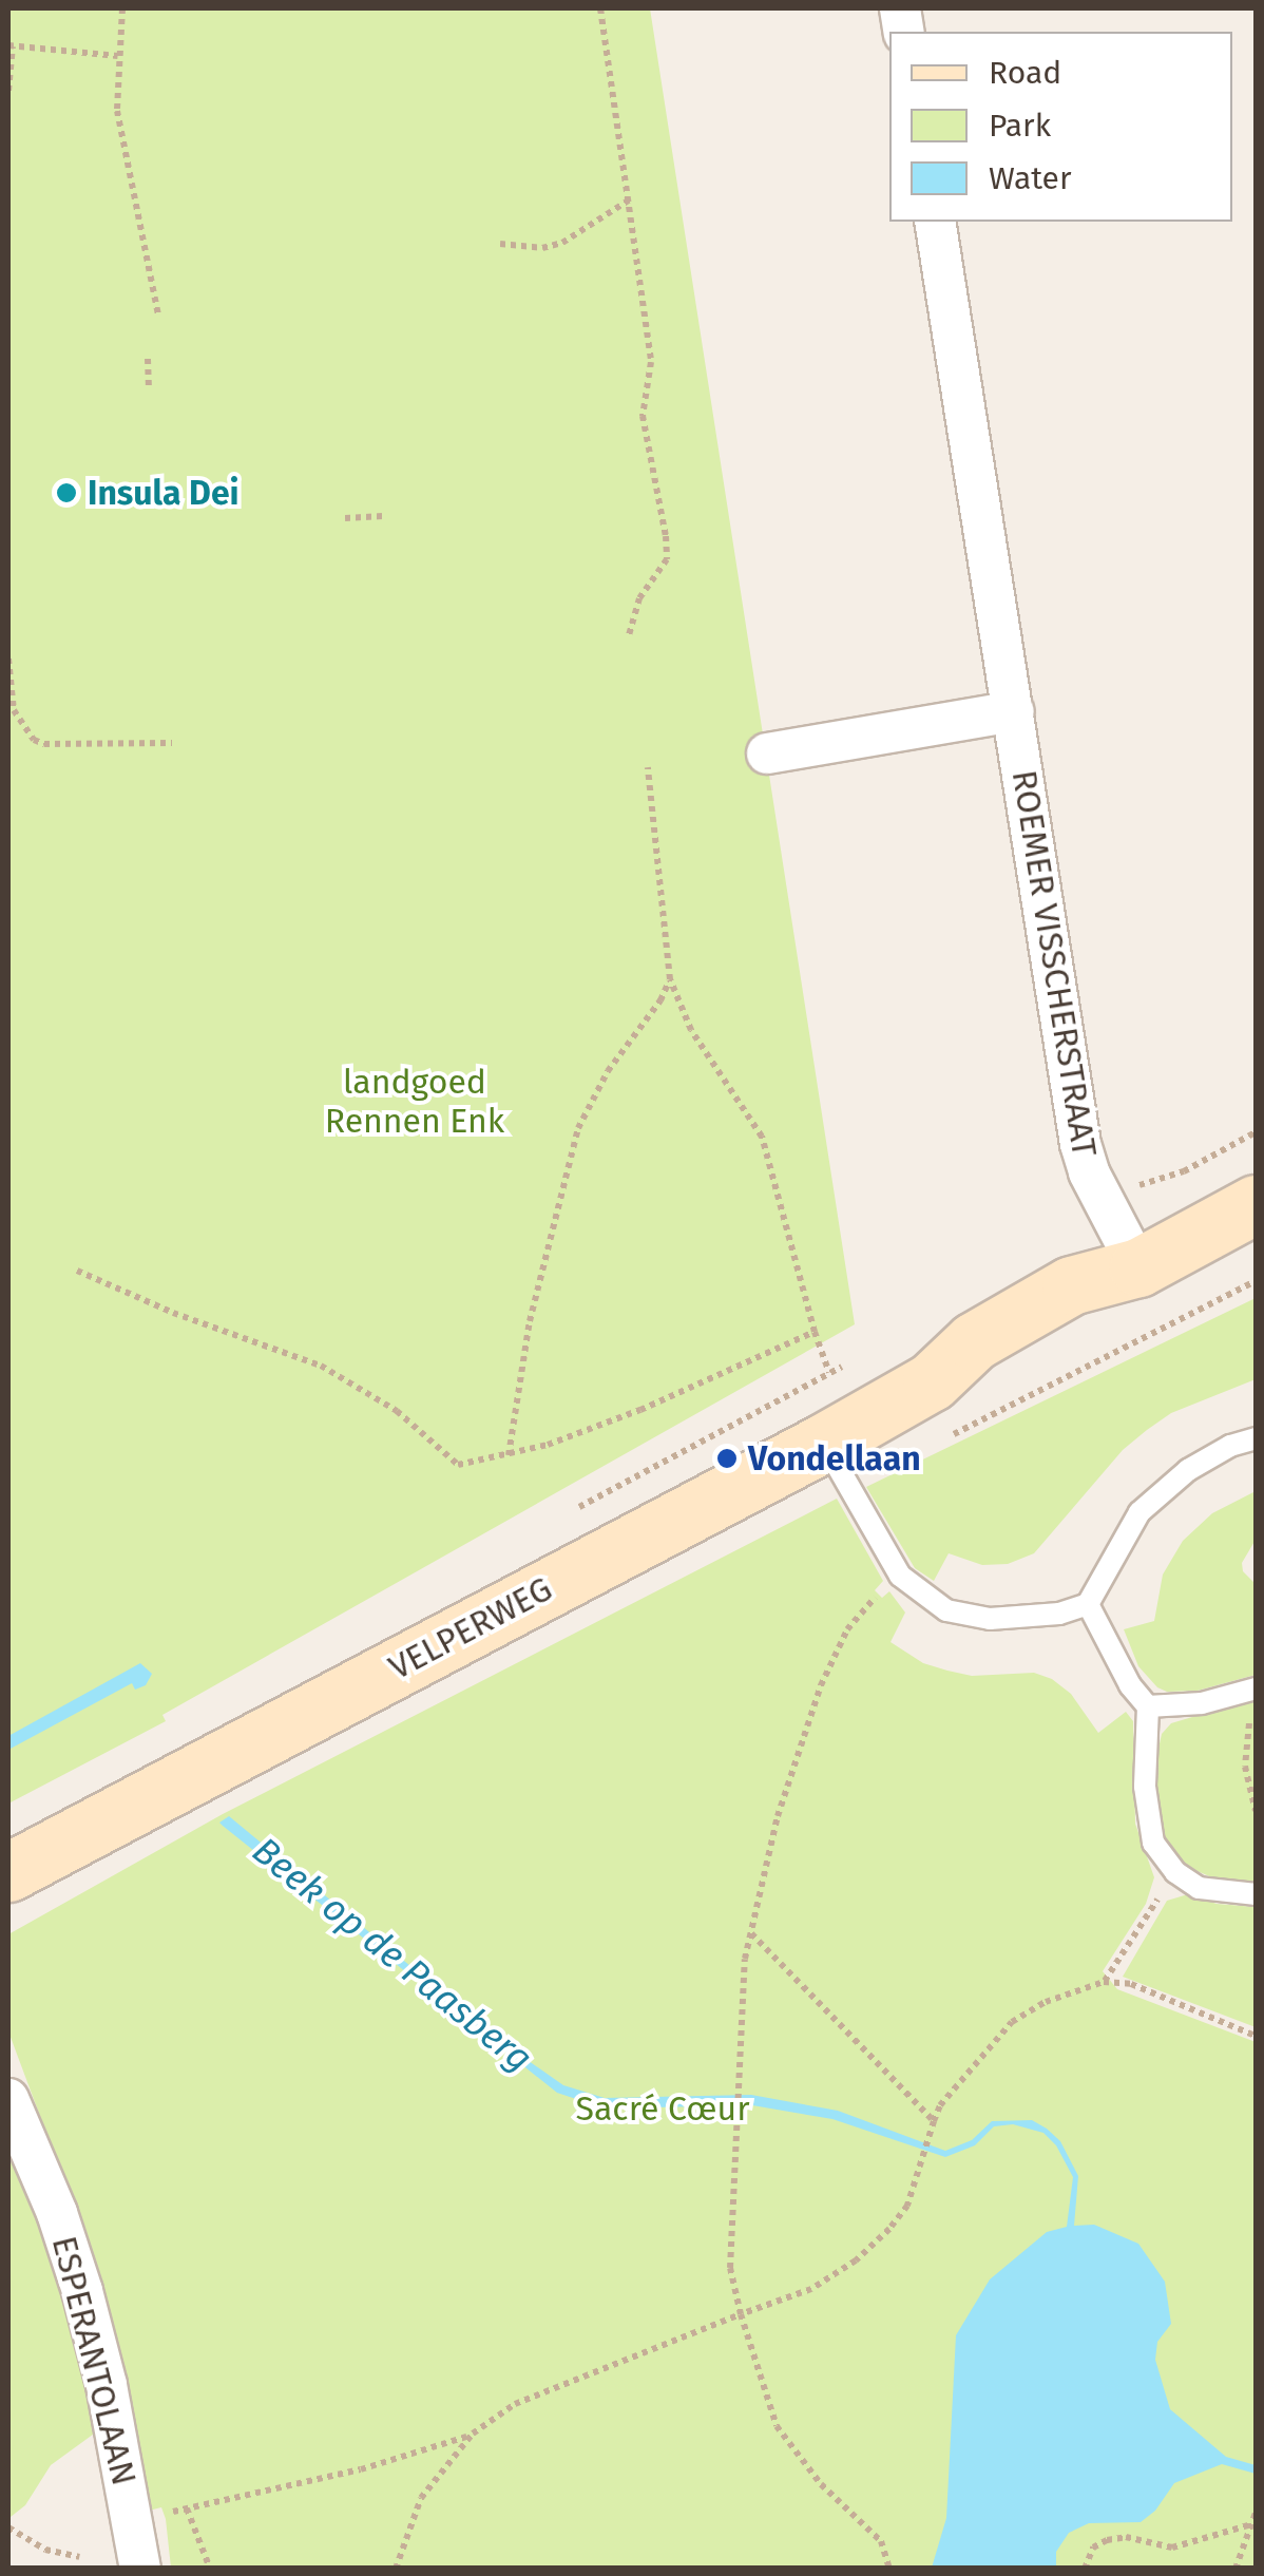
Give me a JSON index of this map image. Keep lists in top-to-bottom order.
{
  "streets": {
    "main road": ["VELPERWEG"],
    "street": ["ROEMER VISSCHERSTRAAT", "ESPERANTOLAAN"]
  },
  "crossings": [
    ["ROEMER VISSCHERSTRAAT", "VELPERWEG"]
  ],
  "water": ["Beek op de Paasberg"],
  "parks": ["landgoed Rennen Enk", "Sacré Cœur"],
  "places": ["Insula Dei", "Vondellaan"],
  "legend": ["Road", "Park", "Water"]
}
